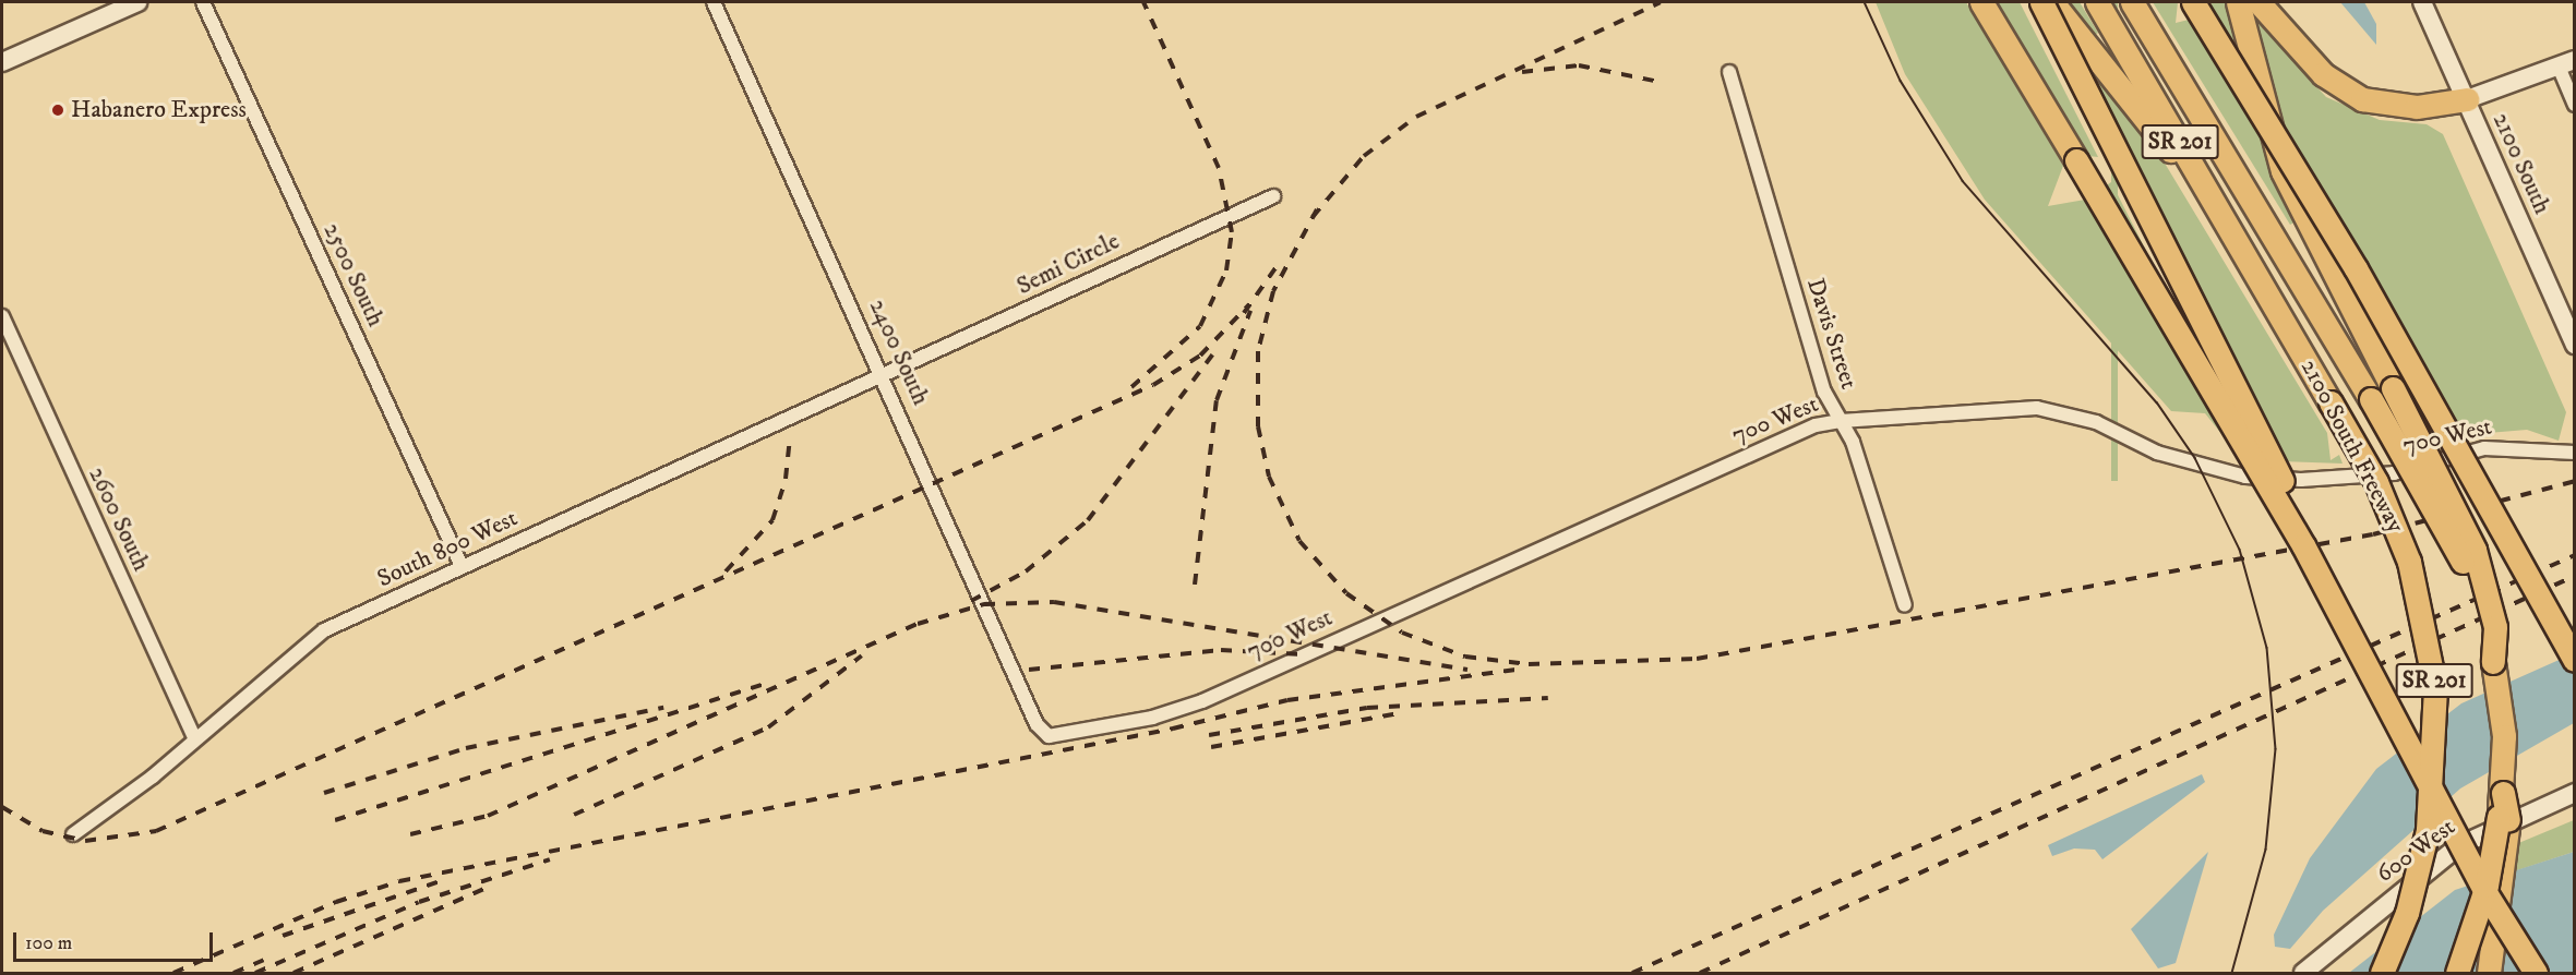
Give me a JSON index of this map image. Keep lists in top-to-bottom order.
{
  "streets": {
    "highway": ["SR 201", "2100 South Freeway"],
    "main road": ["2100 South", "600 West"],
    "street": [
      "Semi Circle",
      "2500 South",
      "Davis Street",
      "2400 South",
      "700 West",
      "2600 South",
      "South 800 West"
    ]
  },
  "crossings": [
    ["Semi Circle", "2400 South"],
    ["Semi Circle", "South 800 West"],
    ["2500 South", "South 800 West"],
    ["Davis Street", "700 West"],
    ["2400 South", "700 West"],
    ["2400 South", "South 800 West"],
    ["2600 South", "South 800 West"]
  ],
  "places": ["Habanero Express"],
  "scale_bar": "100 m"
}
